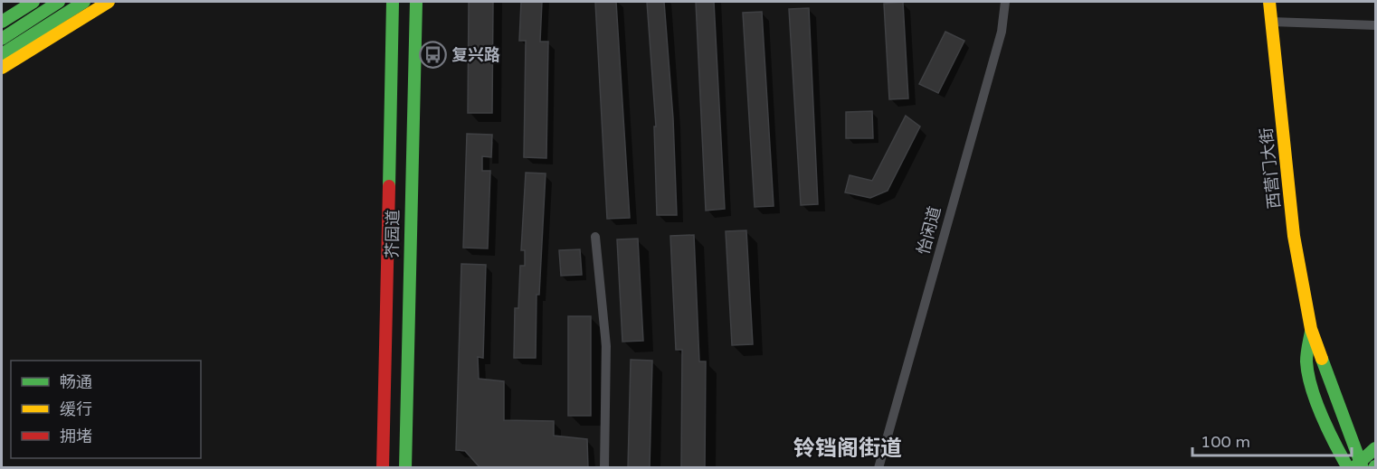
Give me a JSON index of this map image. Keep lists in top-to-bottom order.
{
  "streets": {
    "main road": ["西营门大街", "芥园道"],
    "street": ["怡闲道"]
  },
  "districts": ["铃铛阁街道"],
  "places": {
    "bus stop": ["复兴路"]
  },
  "legend": ["畅通", "缓行", "拥堵"],
  "scale_bar": "100 m"
}
